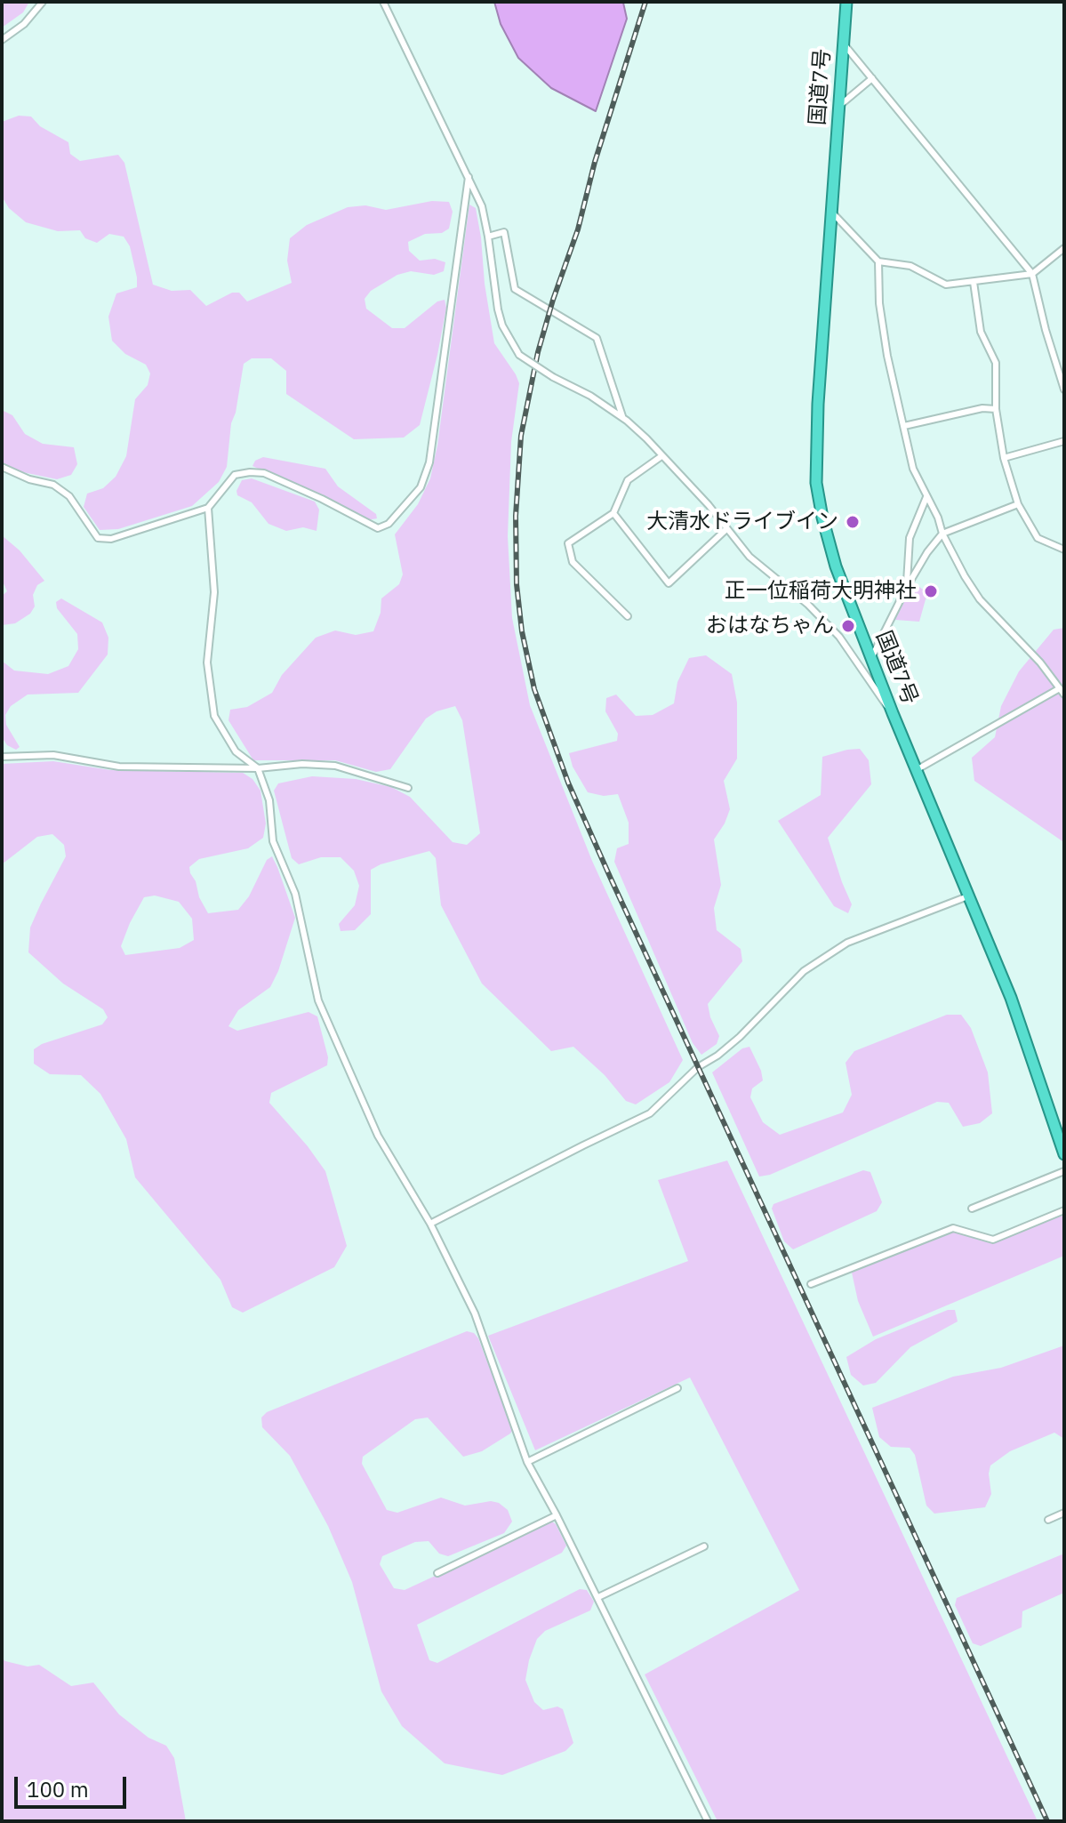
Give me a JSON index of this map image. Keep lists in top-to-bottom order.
{
  "streets": {
    "highway": ["国道7号"]
  },
  "places": ["大清水ドライブイン", "正一位稲荷大明神社", "おはなちゃん"],
  "scale_bar": "100 m"
}
